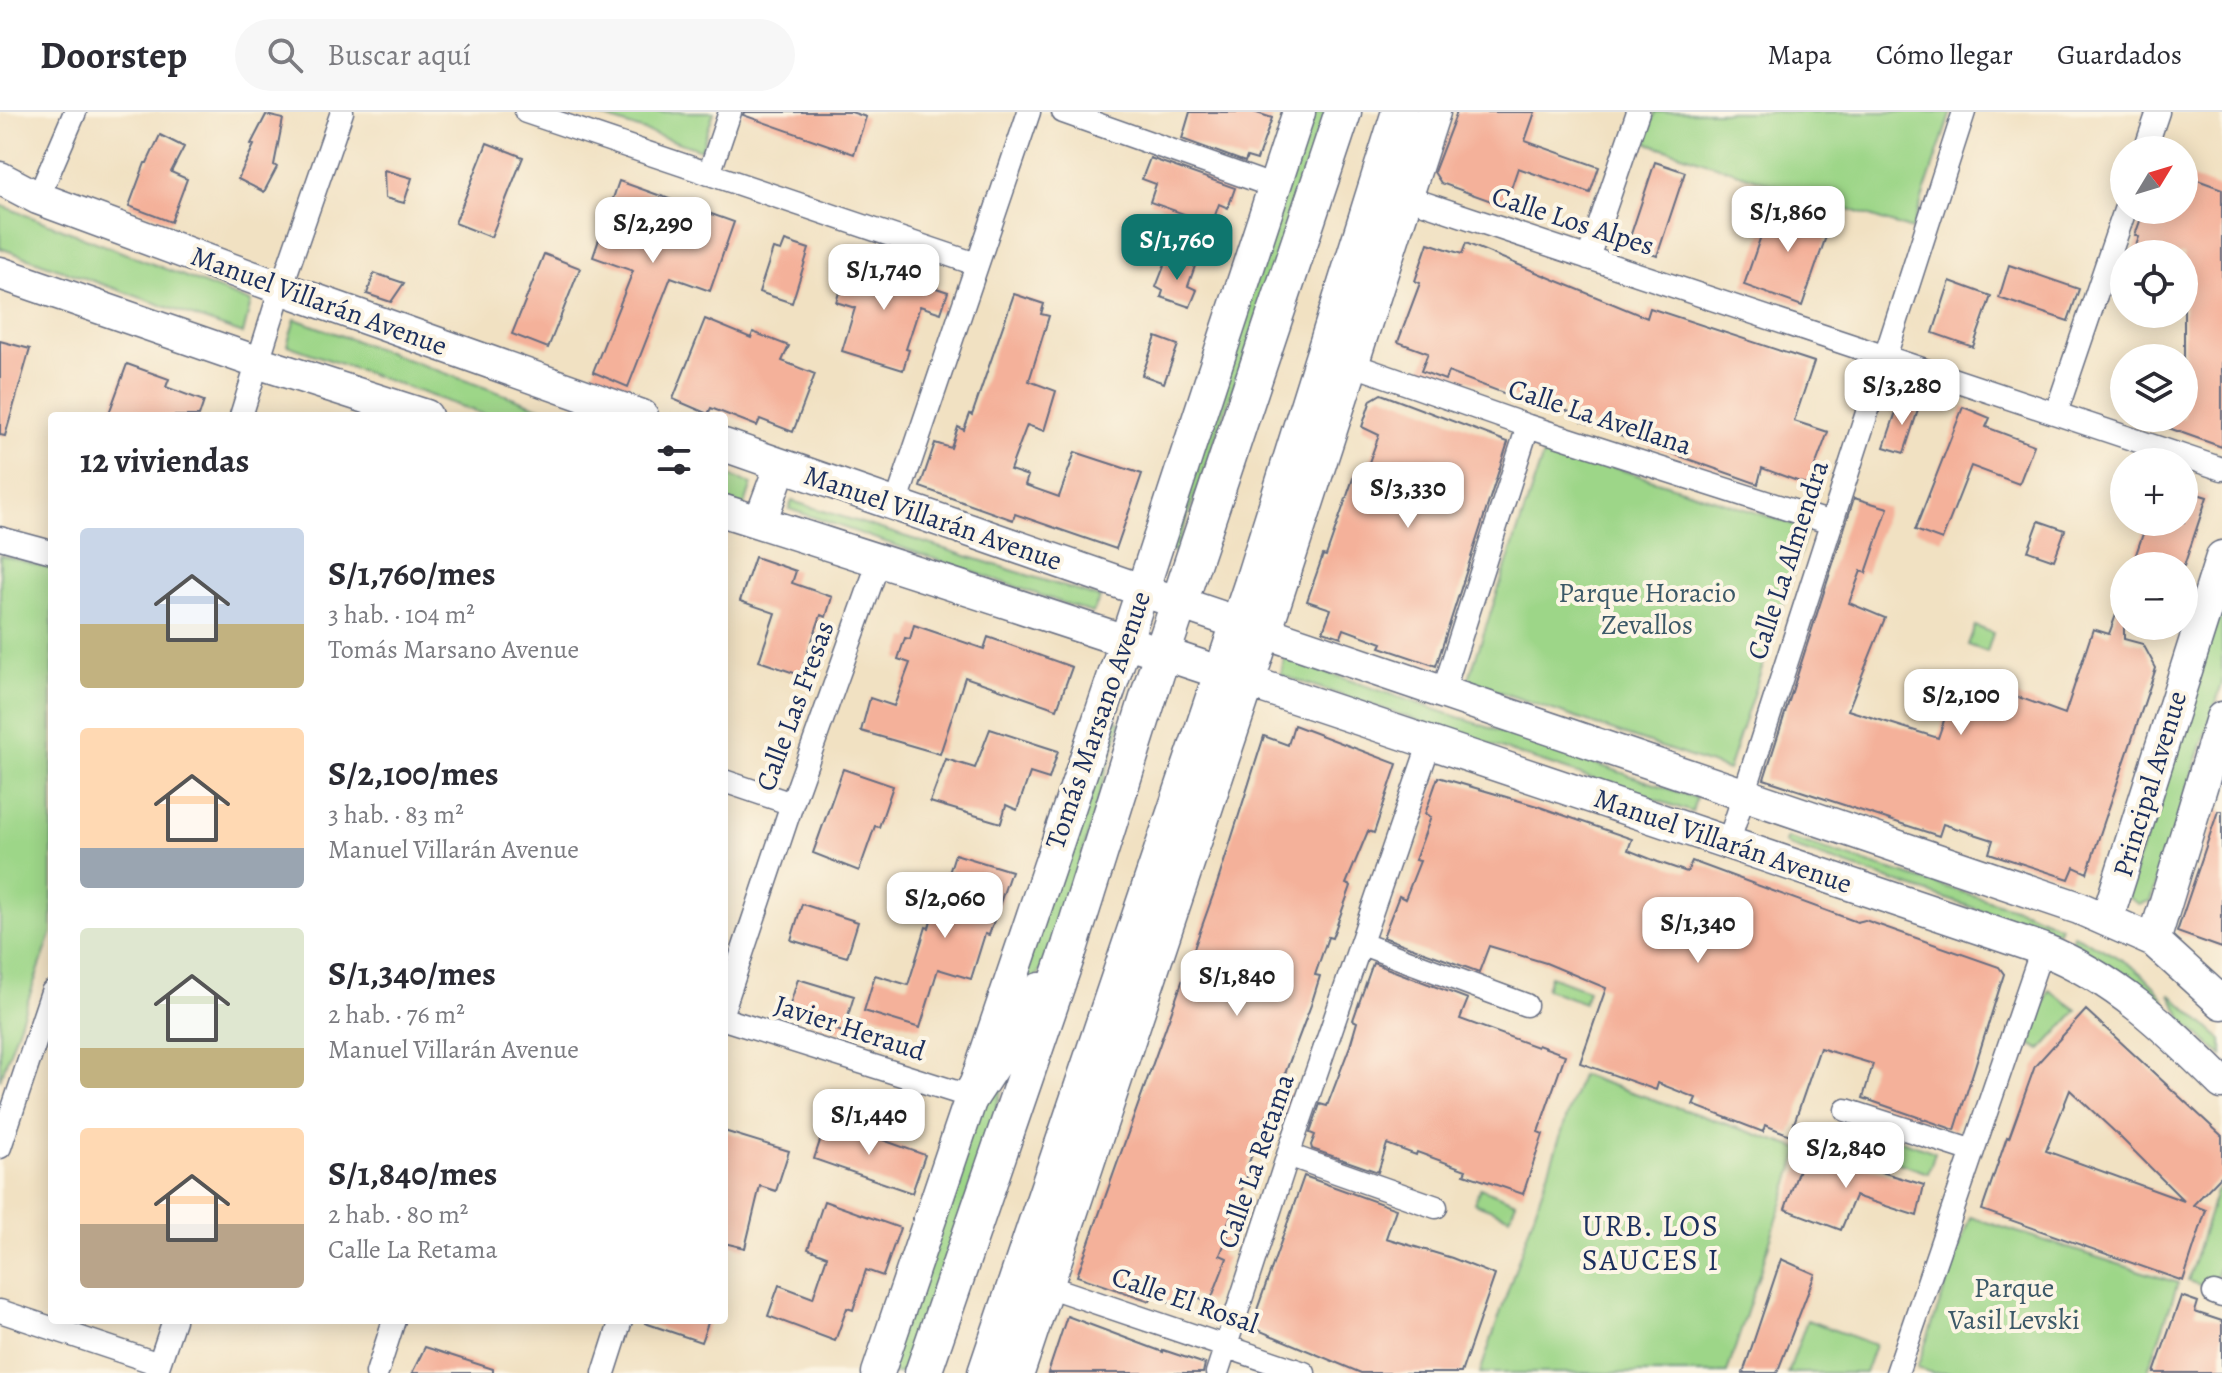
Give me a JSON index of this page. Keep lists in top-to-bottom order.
{
  "streets": {
    "main road": ["Manuel Villarán Avenue", "Tomás Marsano Avenue", "Principal Avenue"],
    "street": [
      "Calle Los Alpes",
      "Calle La Avellana",
      "Calle La Almendra",
      "Calle Las Fresas",
      "Javier Heraud",
      "Calle La Retama",
      "Calle El Rosal"
    ]
  },
  "crossings": [
    ["Calle Los Alpes", "Calle La Almendra"],
    ["Manuel Villarán Avenue", "Calle La Almendra"],
    ["Manuel Villarán Avenue", "Calle Las Fresas"],
    ["Manuel Villarán Avenue", "Tomás Marsano Avenue"],
    ["Manuel Villarán Avenue", "Principal Avenue"],
    ["Manuel Villarán Avenue", "Calle La Retama"],
    ["Calle La Avellana", "Calle La Almendra"],
    ["Tomás Marsano Avenue", "Javier Heraud"],
    ["Calle La Retama", "Calle El Rosal"]
  ],
  "districts": ["URB. LOS SAUCES I"],
  "parks": ["Parque Horacio Zevallos", "Parque Vasil Levski"],
  "north": "top right",
  "page": {
    "header": "Doorstep",
    "search": "Buscar aquí",
    "nav": ["Mapa", "Cómo llegar", "Guardados"],
    "map_buttons": ["+", "−"],
    "price": [
      "S/1,860",
      "S/2,290",
      "S/1,760",
      "S/1,740",
      "S/3,280",
      "S/3,330",
      "S/2,100",
      "S/2,060",
      "S/1,340",
      "S/1,840",
      "S/1,440",
      "S/2,840"
    ],
    "heading": "12 viviendas",
    "list": [
      {
        "name": "S/1,760/mes",
        "note": "3 hab. · 104 m² · Tomás Marsano Avenue"
      },
      {
        "name": "S/2,100/mes",
        "note": "3 hab. · 83 m² · Manuel Villarán Avenue"
      },
      {
        "name": "S/1,340/mes",
        "note": "2 hab. · 76 m² · Manuel Villarán Avenue"
      },
      {
        "name": "S/1,840/mes",
        "note": "2 hab. · 80 m² · Calle La Retama"
      }
    ]
  }
}
